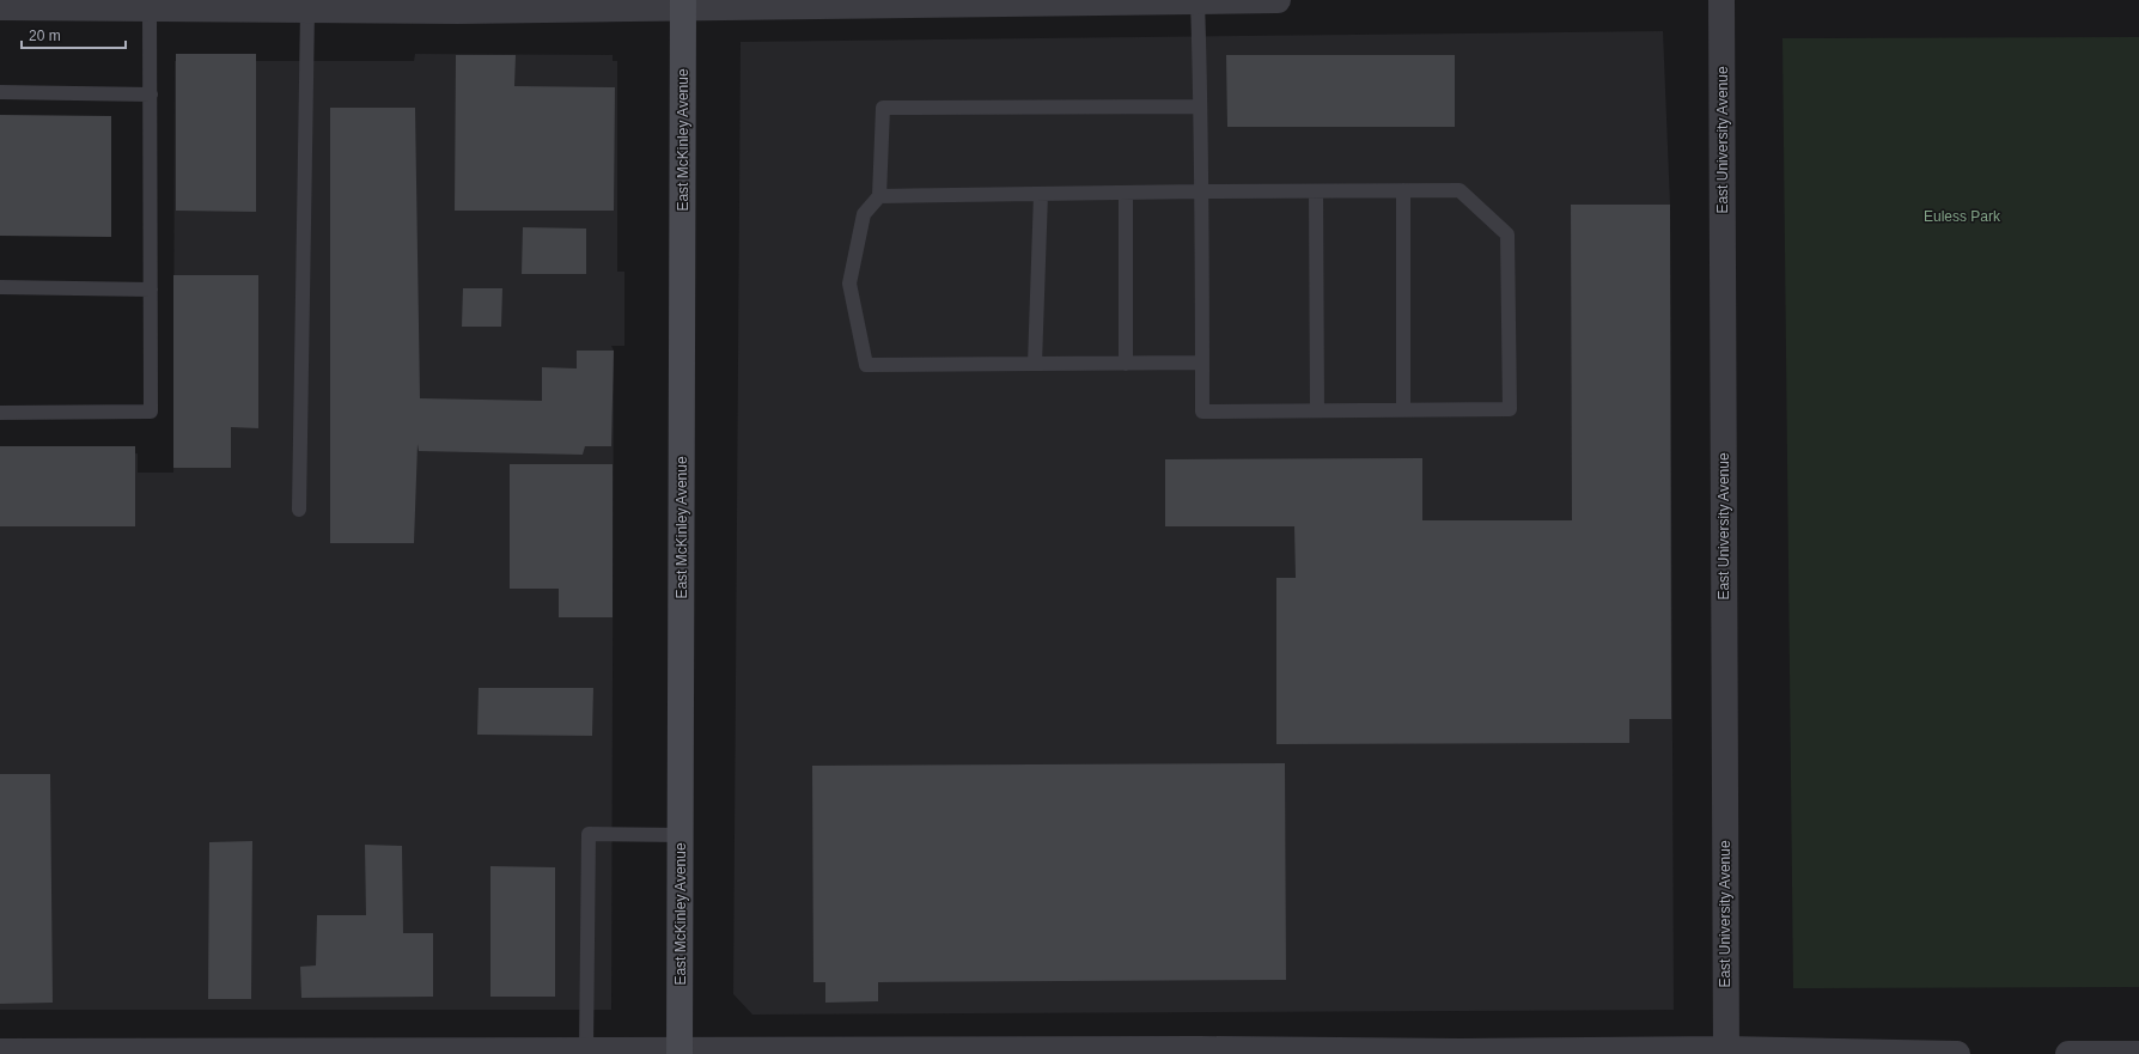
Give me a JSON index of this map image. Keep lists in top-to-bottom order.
{
  "streets": {
    "main road": ["East McKinley Avenue"],
    "street": ["East University Avenue"]
  },
  "parks": ["Euless Park"],
  "scale_bar": "20 m"
}
